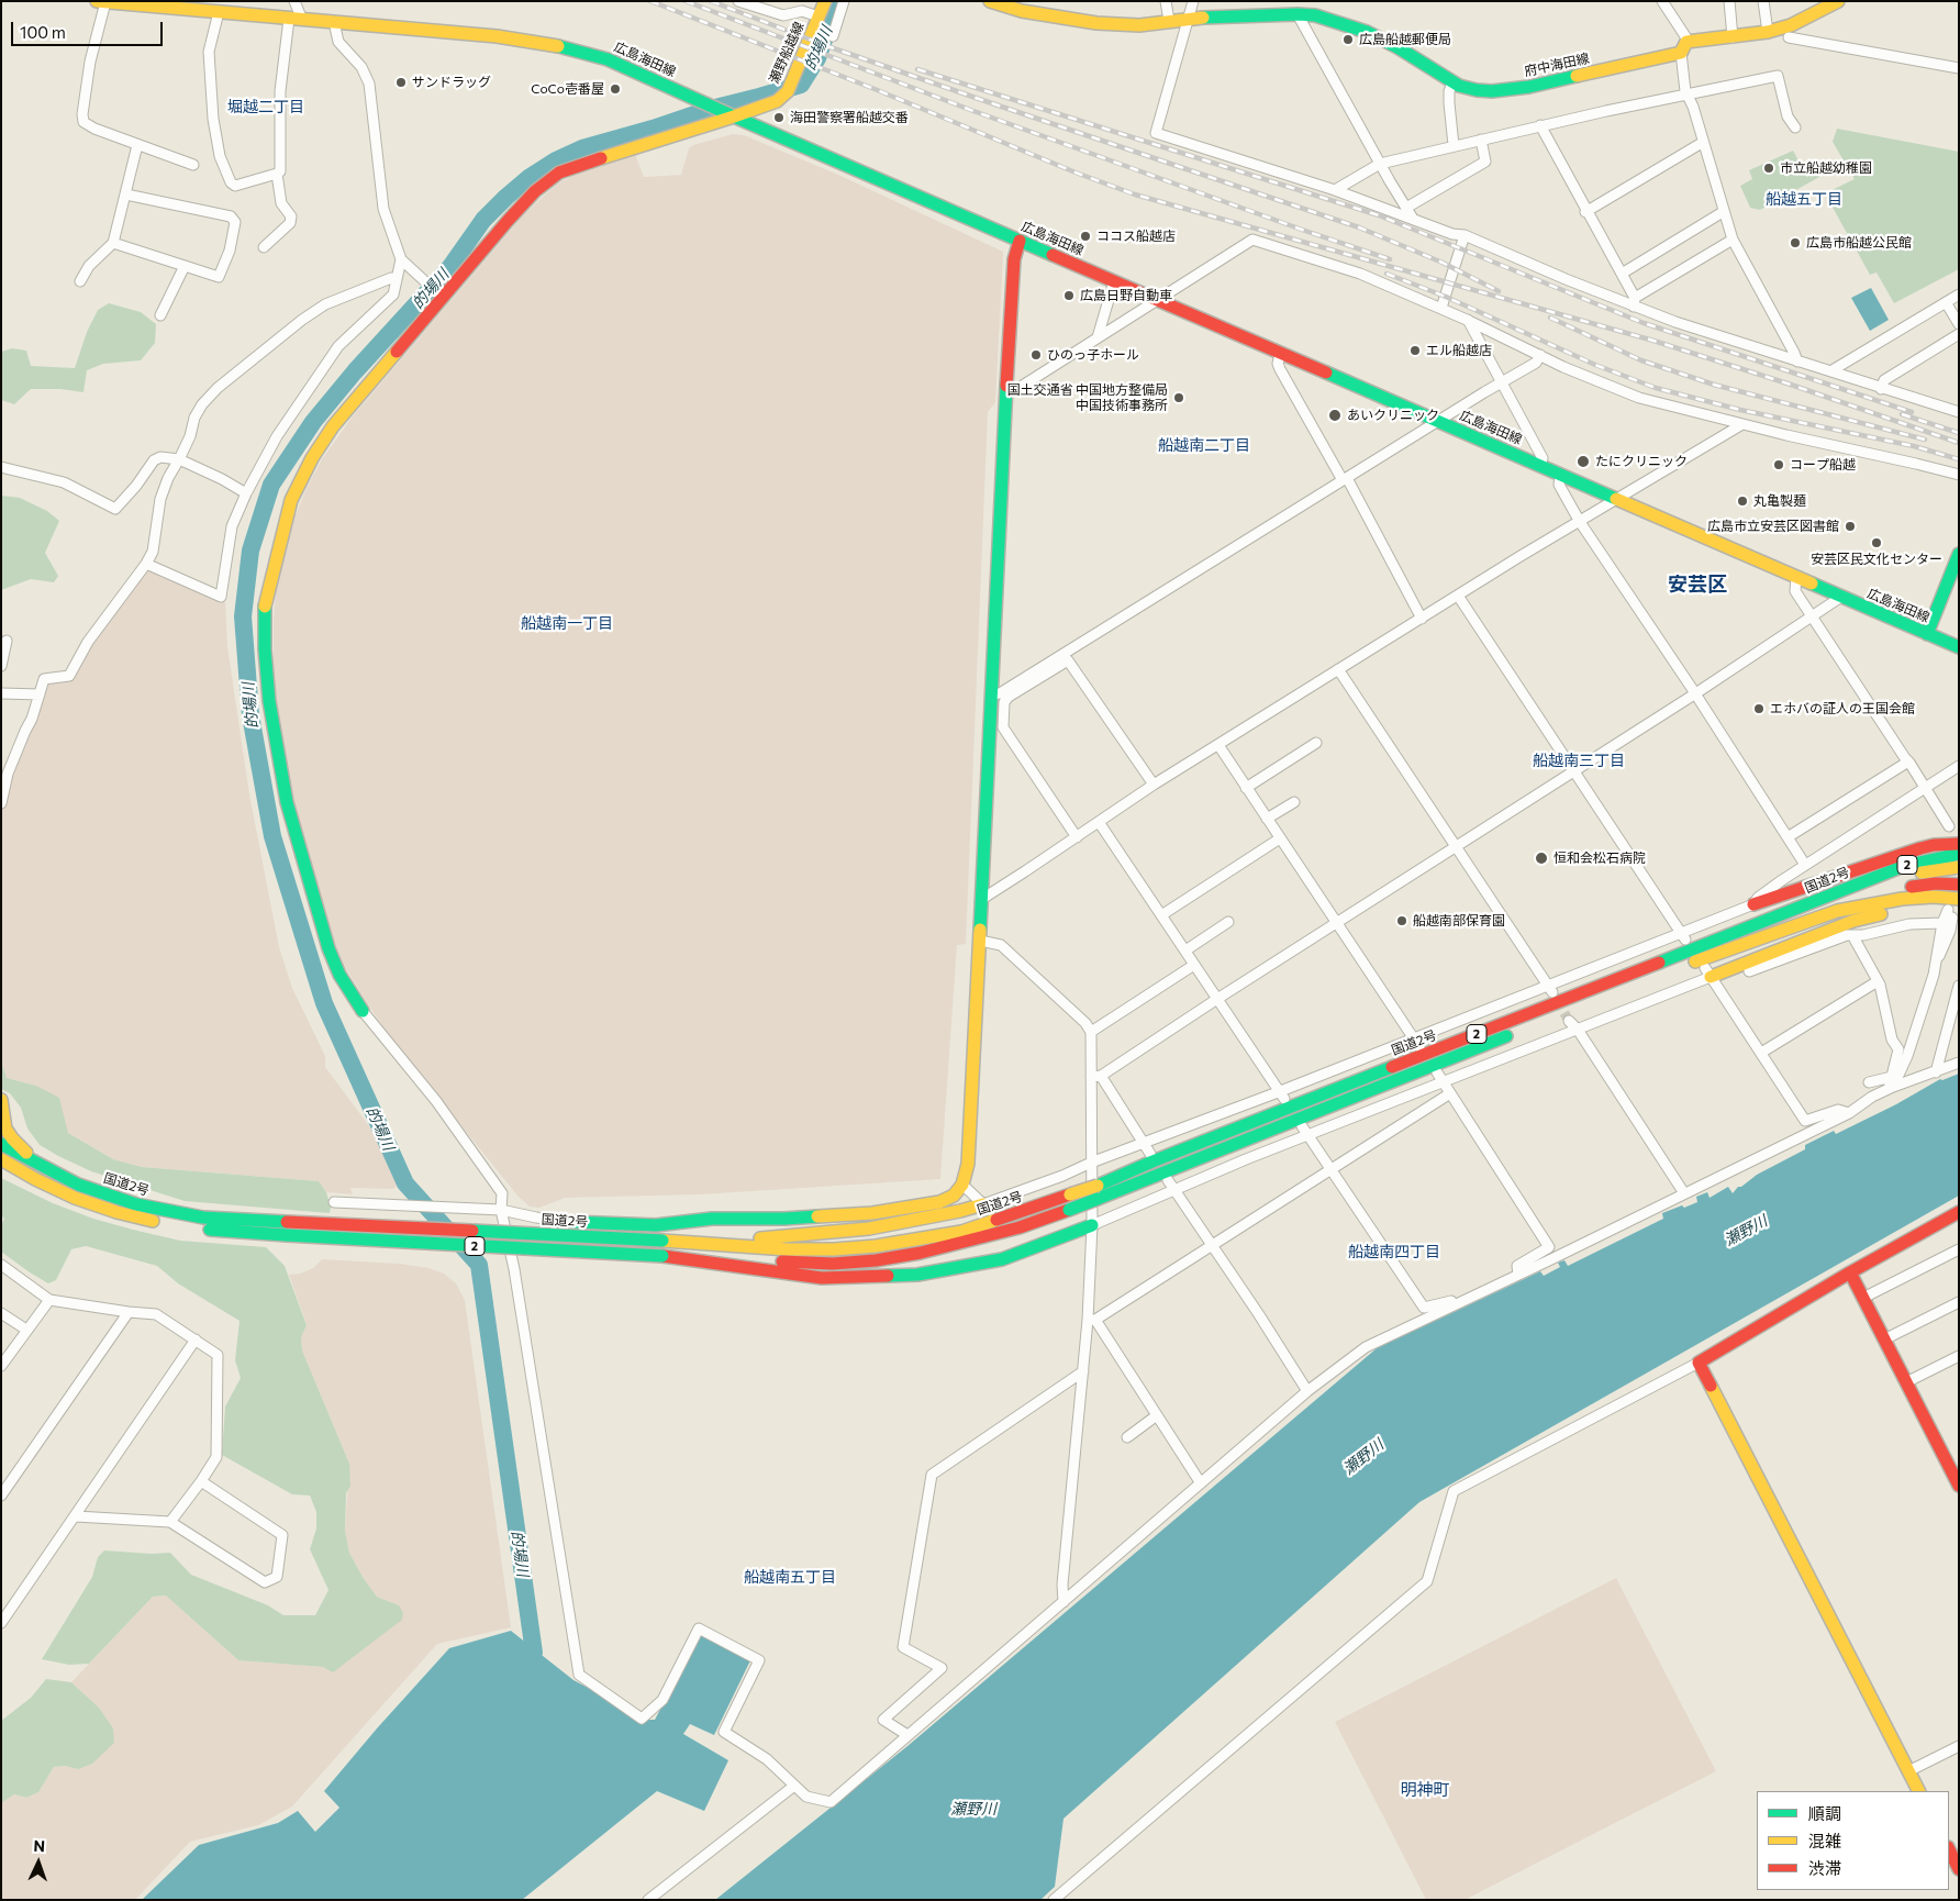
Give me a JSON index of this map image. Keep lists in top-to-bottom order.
{
  "streets": {
    "main road": [
      "瀬野船越線",
      "広島海田線",
      "府中海田線",
      "2",
      "国道2号"
    ]
  },
  "crossings": [
    ["瀬野船越線", "広島海田線"],
    ["2", "国道2号"]
  ],
  "districts": [
    "堀越二丁目",
    "船越五丁目",
    "船越南二丁目",
    "安芸区",
    "船越南一丁目",
    "船越南三丁目",
    "船越南四丁目",
    "船越南五丁目",
    "明神町"
  ],
  "water": ["的場川", "瀬野川"],
  "places": [
    "広島船越郵便局",
    "サンドラッグ",
    "CoCo壱番屋",
    "海田警察署船越交番",
    "市立船越幼稚園",
    "ココス船越店",
    "広島市船越公民館",
    "広島日野自動車",
    "エル船越店",
    "ひのっ子ホール",
    "国土交通省 中国地方整備局 中国技術事務所",
    "あいクリニック",
    "たにクリニック",
    "コープ船越",
    "丸亀製麺",
    "広島市立安芸区図書館",
    "安芸区民文化センター",
    "エホバの証人の王国会館",
    "恒和会松石病院",
    "船越南部保育園"
  ],
  "legend": ["順調", "混雑", "渋滞"],
  "scale_bar": "100 m",
  "north": "top"
}
